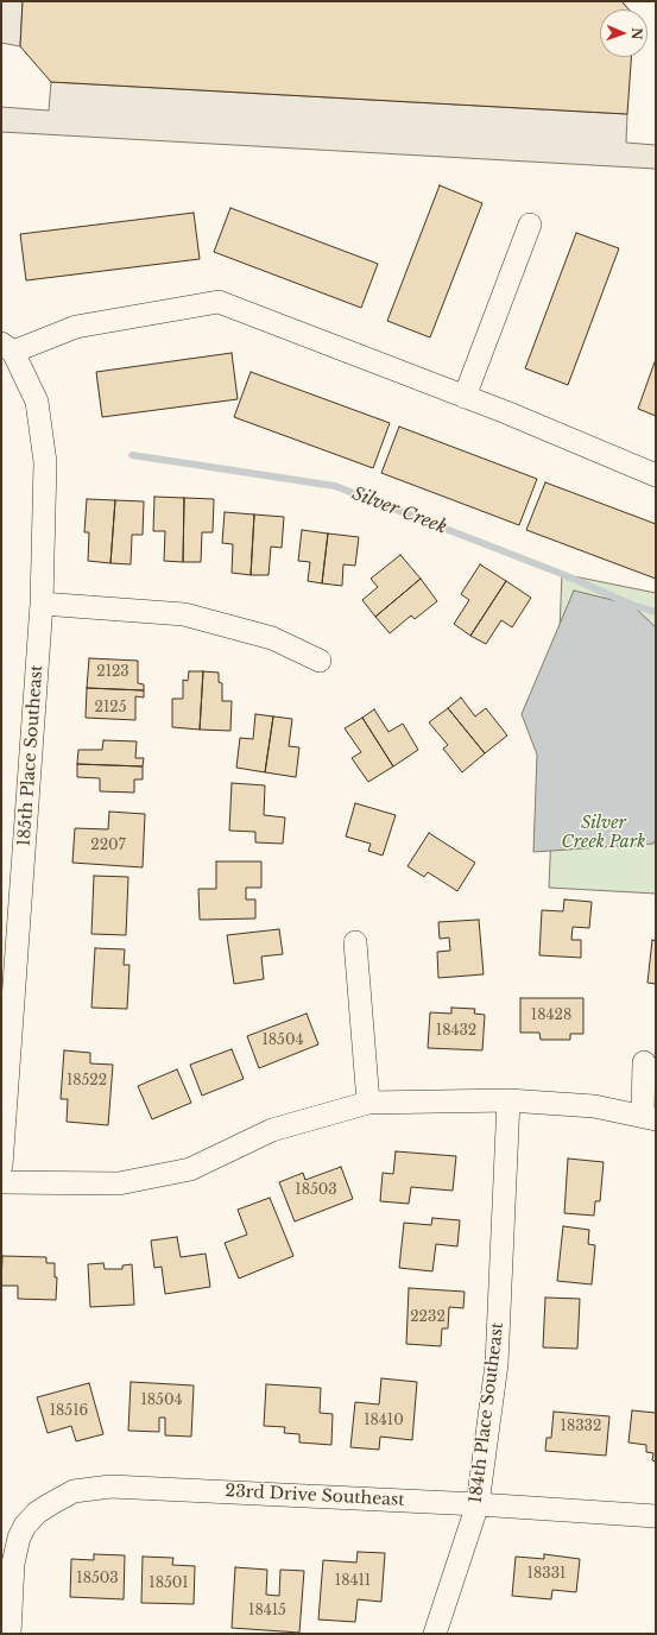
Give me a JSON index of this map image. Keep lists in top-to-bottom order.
{
  "streets": {
    "street": ["185th Place Southeast", "184th Place Southeast", "23rd Drive Southeast"]
  },
  "crossings": [
    ["184th Place Southeast", "23rd Drive Southeast"]
  ],
  "water": ["Silver Creek"],
  "parks": ["Silver Creek Park"],
  "house_numbers": [
    "2123",
    "2125",
    "2207",
    "18428",
    "18432",
    "18504",
    "18522",
    "18503",
    "2232",
    "18504",
    "18516",
    "18410",
    "18332",
    "18331",
    "18503",
    "18411",
    "18501",
    "18415"
  ],
  "north": "right"
}
